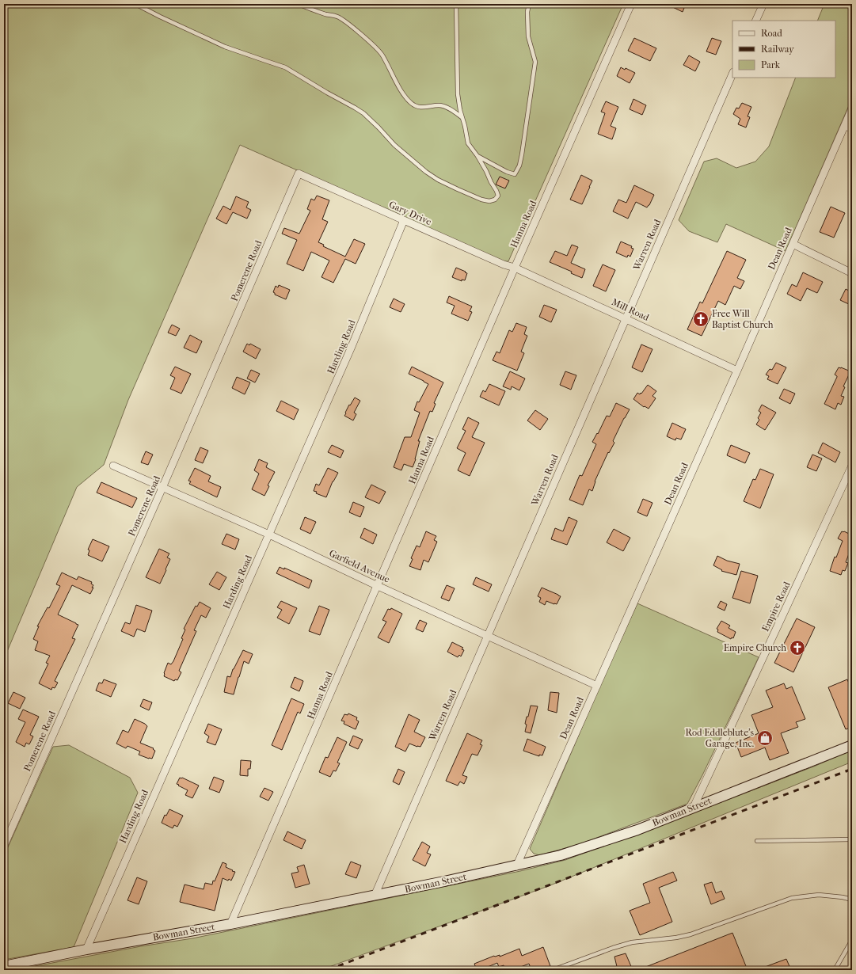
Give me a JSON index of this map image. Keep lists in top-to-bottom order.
{
  "streets": {
    "street": [
      "Gary Drive",
      "Hanna Road",
      "Warren Road",
      "Dean Road",
      "Pomerene Road",
      "Mill Road",
      "Harding Road",
      "Garfield Avenue",
      "Empire Road",
      "Bowman Street"
    ]
  },
  "crossings": [
    ["Gary Drive", "Hanna Road"],
    ["Gary Drive", "Pomerene Road"],
    ["Gary Drive", "Mill Road"],
    ["Gary Drive", "Harding Road"],
    ["Hanna Road", "Mill Road"],
    ["Hanna Road", "Garfield Avenue"],
    ["Hanna Road", "Bowman Street"],
    ["Warren Road", "Mill Road"],
    ["Warren Road", "Garfield Avenue"],
    ["Warren Road", "Bowman Street"],
    ["Dean Road", "Mill Road"],
    ["Dean Road", "Garfield Avenue"],
    ["Dean Road", "Bowman Street"],
    ["Pomerene Road", "Garfield Avenue"],
    ["Harding Road", "Garfield Avenue"],
    ["Harding Road", "Bowman Street"],
    ["Empire Road", "Bowman Street"]
  ],
  "places": {
    "church": ["Free Will Baptist Church", "Empire Church"],
    "shop": ["Rod Eddleblute's Garage, Inc."]
  },
  "legend": ["Road", "Railway", "Park"]
}
